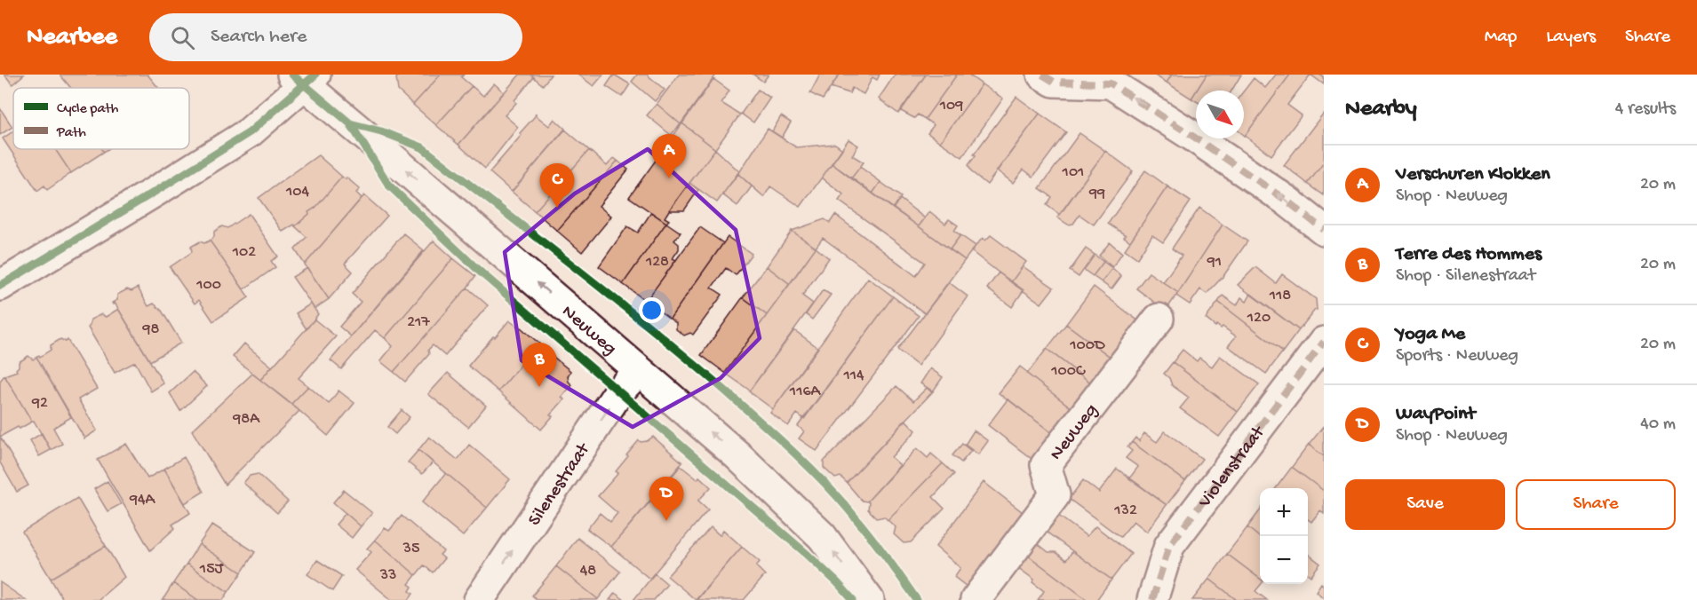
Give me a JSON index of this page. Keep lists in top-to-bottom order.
{
  "streets": {
    "street": ["Neuweg", "Violenstraat", "Silenestraat"]
  },
  "crossings": [
    ["Neuweg", "Silenestraat"]
  ],
  "one_way": ["Neuweg", "Silenestraat"],
  "house_numbers": [
    "109",
    "101",
    "104",
    "99",
    "102",
    "128",
    "91",
    "100",
    "118",
    "120",
    "217",
    "98",
    "100D",
    "100C",
    "114",
    "116A",
    "92",
    "98A",
    "94A",
    "132",
    "35",
    "15J",
    "48",
    "33"
  ],
  "legend": ["Cycle path", "Path"],
  "north": "bottom right",
  "page": {
    "header": "Nearbee",
    "search": "Search here",
    "nav": ["Map", "Layers", "Share"],
    "heading": ["Nearby", "4 results"],
    "pins": [
      "A",
      "C",
      "B",
      "D"
    ],
    "list": [
      {
        "mark": "A",
        "name": "Verschuren Klokken",
        "note": "Shop · Neuweg",
        "value": "20 m"
      },
      {
        "mark": "B",
        "name": "Terre des Hommes",
        "note": "Shop · Silenestraat",
        "value": "20 m"
      },
      {
        "mark": "C",
        "name": "Yoga Me",
        "note": "Sports · Neuweg",
        "value": "20 m"
      },
      {
        "mark": "D",
        "name": "WayPoint",
        "note": "Shop · Neuweg",
        "value": "40 m"
      }
    ],
    "buttons": ["Save", "Share"],
    "map_buttons": ["+", "−"]
  }
}
